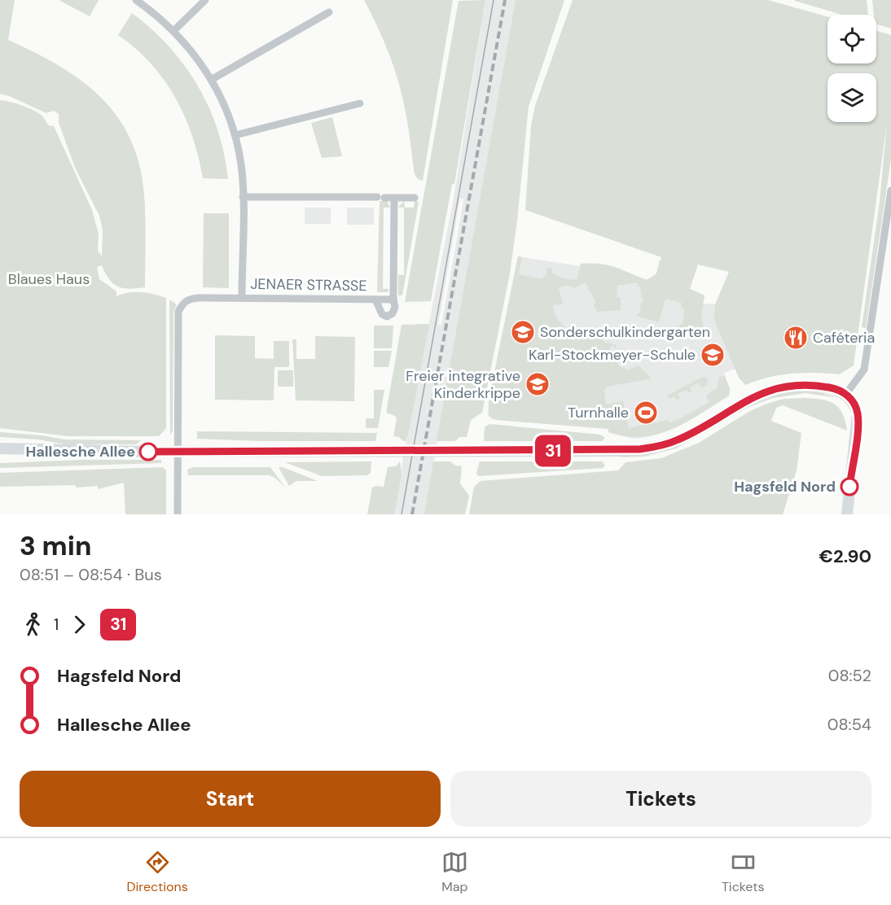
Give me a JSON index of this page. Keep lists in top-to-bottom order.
{
  "streets": {
    "street": ["JENAER STRASSE"]
  },
  "parks": ["Blaues Haus"],
  "places": {
    "school or university": ["Sonderschulkindergarten", "Karl-Stockmeyer-Schule", "Freier integrative Kinderkrippe"],
    "restaurant": ["Caféteria"],
    "sports": ["Turnhalle"],
    "other": ["Hallesche Allee", "Hagsfeld Nord"]
  },
  "lines": ["bus line 31"],
  "page": {
    "on_map": "31",
    "heading": ["3 min", "08:51 – 08:54 · Bus", "€2.90"],
    "legs": ["1", "31"],
    "list": [
      {
        "name": "Hagsfeld Nord",
        "value": "08:52"
      },
      {
        "name": "Hallesche Allee",
        "value": "08:54"
      }
    ],
    "buttons": ["Start", "Tickets"],
    "tabs": ["Directions", "Map", "Tickets"]
  }
}
